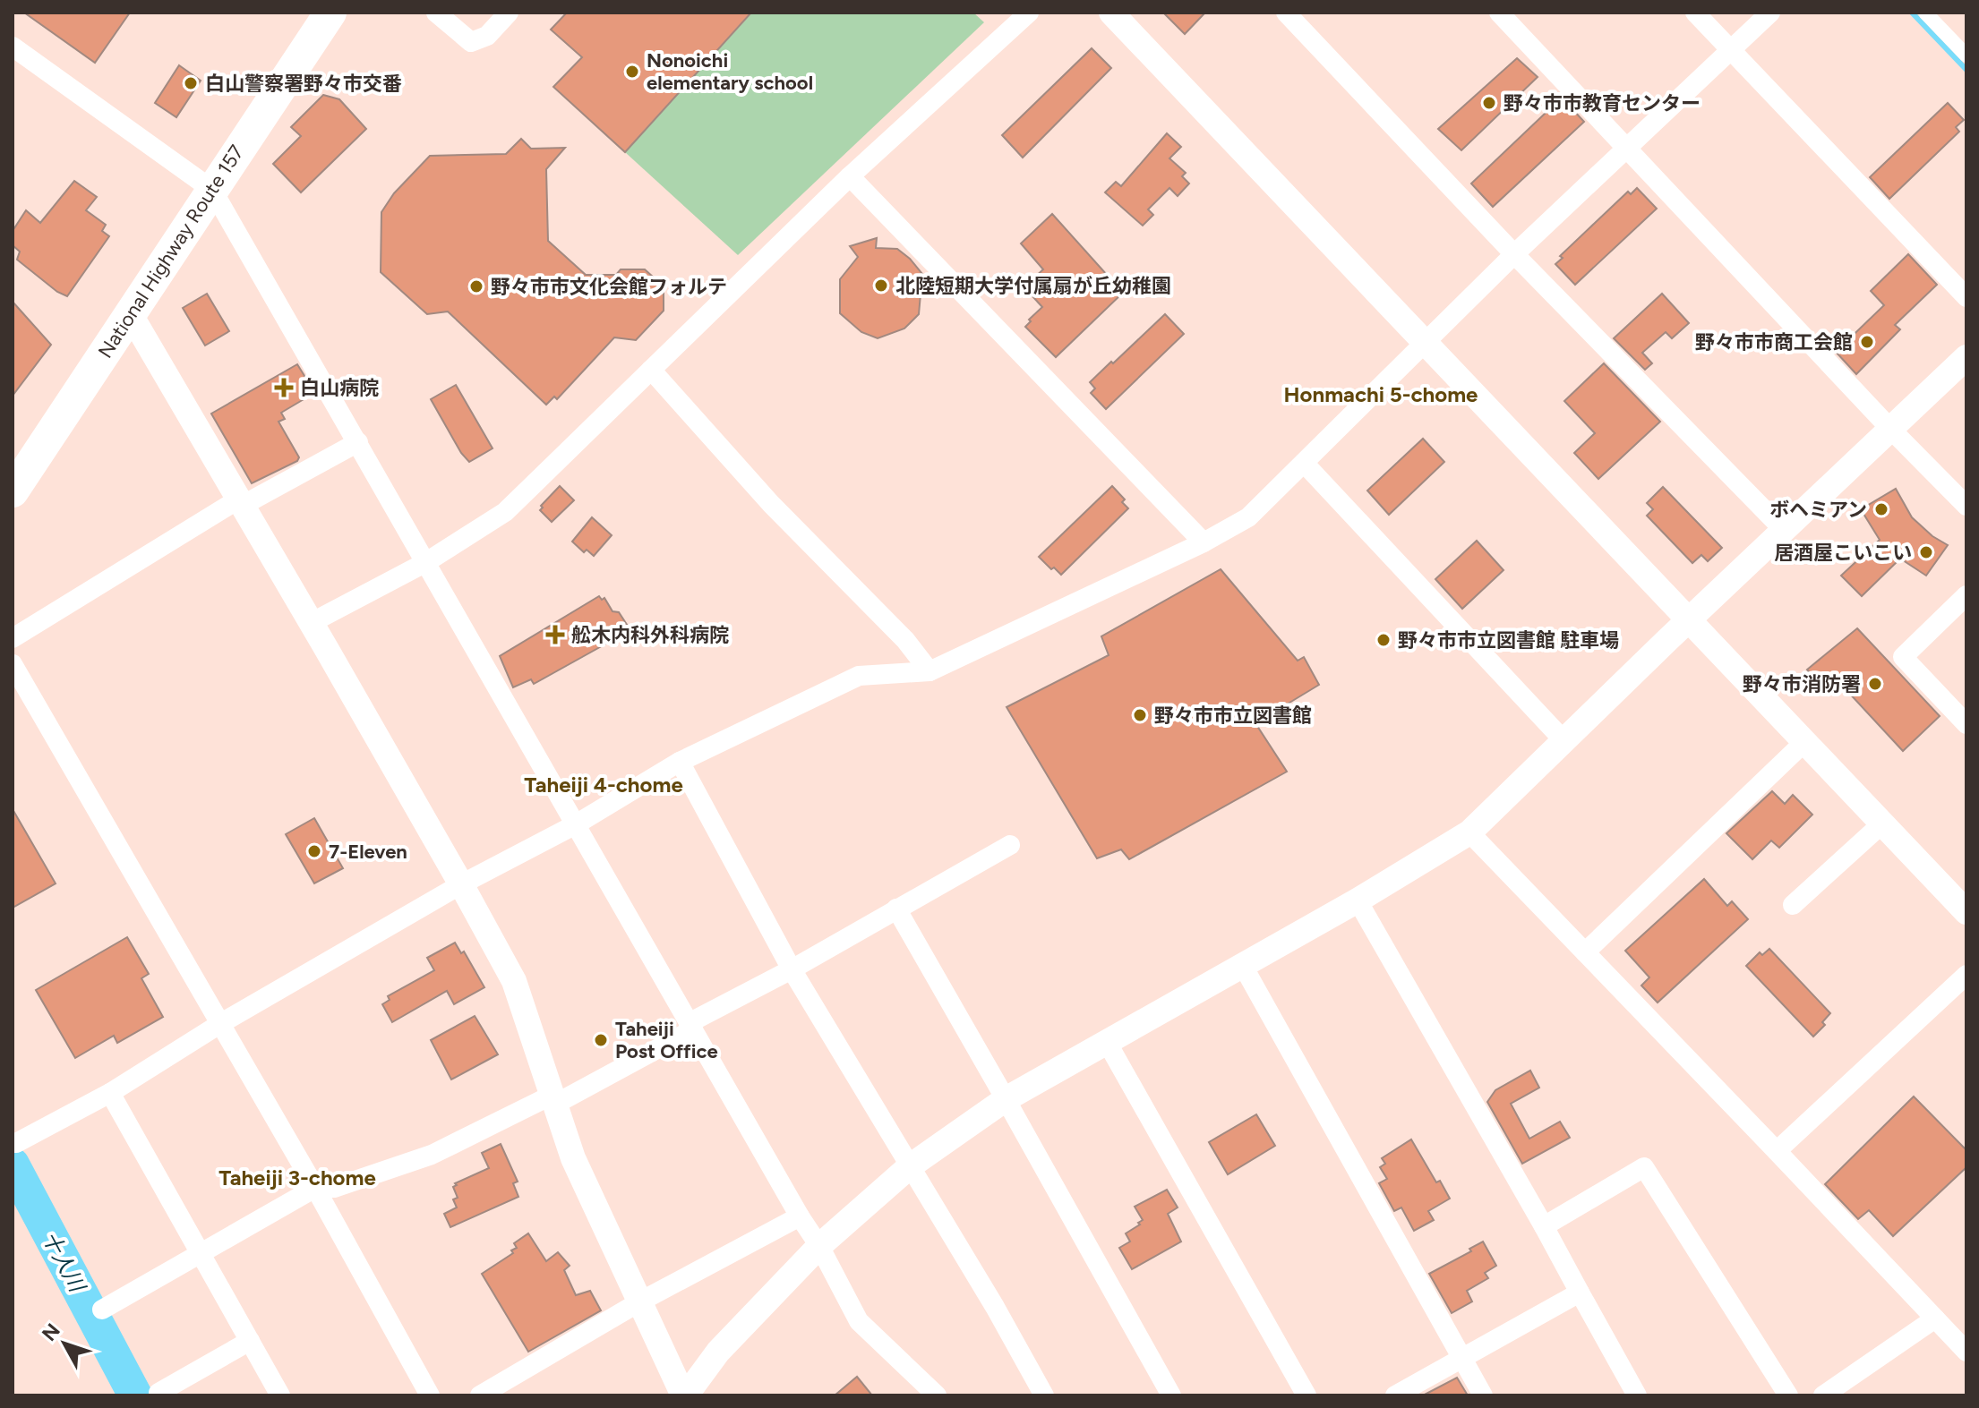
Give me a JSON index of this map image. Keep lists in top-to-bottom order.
{
  "streets": {
    "highway": ["National Highway Route 157"]
  },
  "districts": ["Honmachi 5-chome", "Taheiji 4-chome", "Taheiji 3-chome"],
  "water": ["十人川"],
  "places": {
    "other": [
      "Nonoichi elementary school",
      "白山警察署野々市交番",
      "野々市市教育センター",
      "北陸短期大学付属扇が丘幼稚園",
      "野々市市文化会館フォルテ",
      "野々市市商工会館",
      "ボヘミアン",
      "居酒屋こいこい",
      "野々市市立図書館 駐車場",
      "野々市消防署",
      "野々市市立図書館",
      "7-Eleven",
      "Taheiji Post Office"
    ],
    "health": ["白山病院", "舩木内科外科病院"]
  },
  "north": "top left"
}
